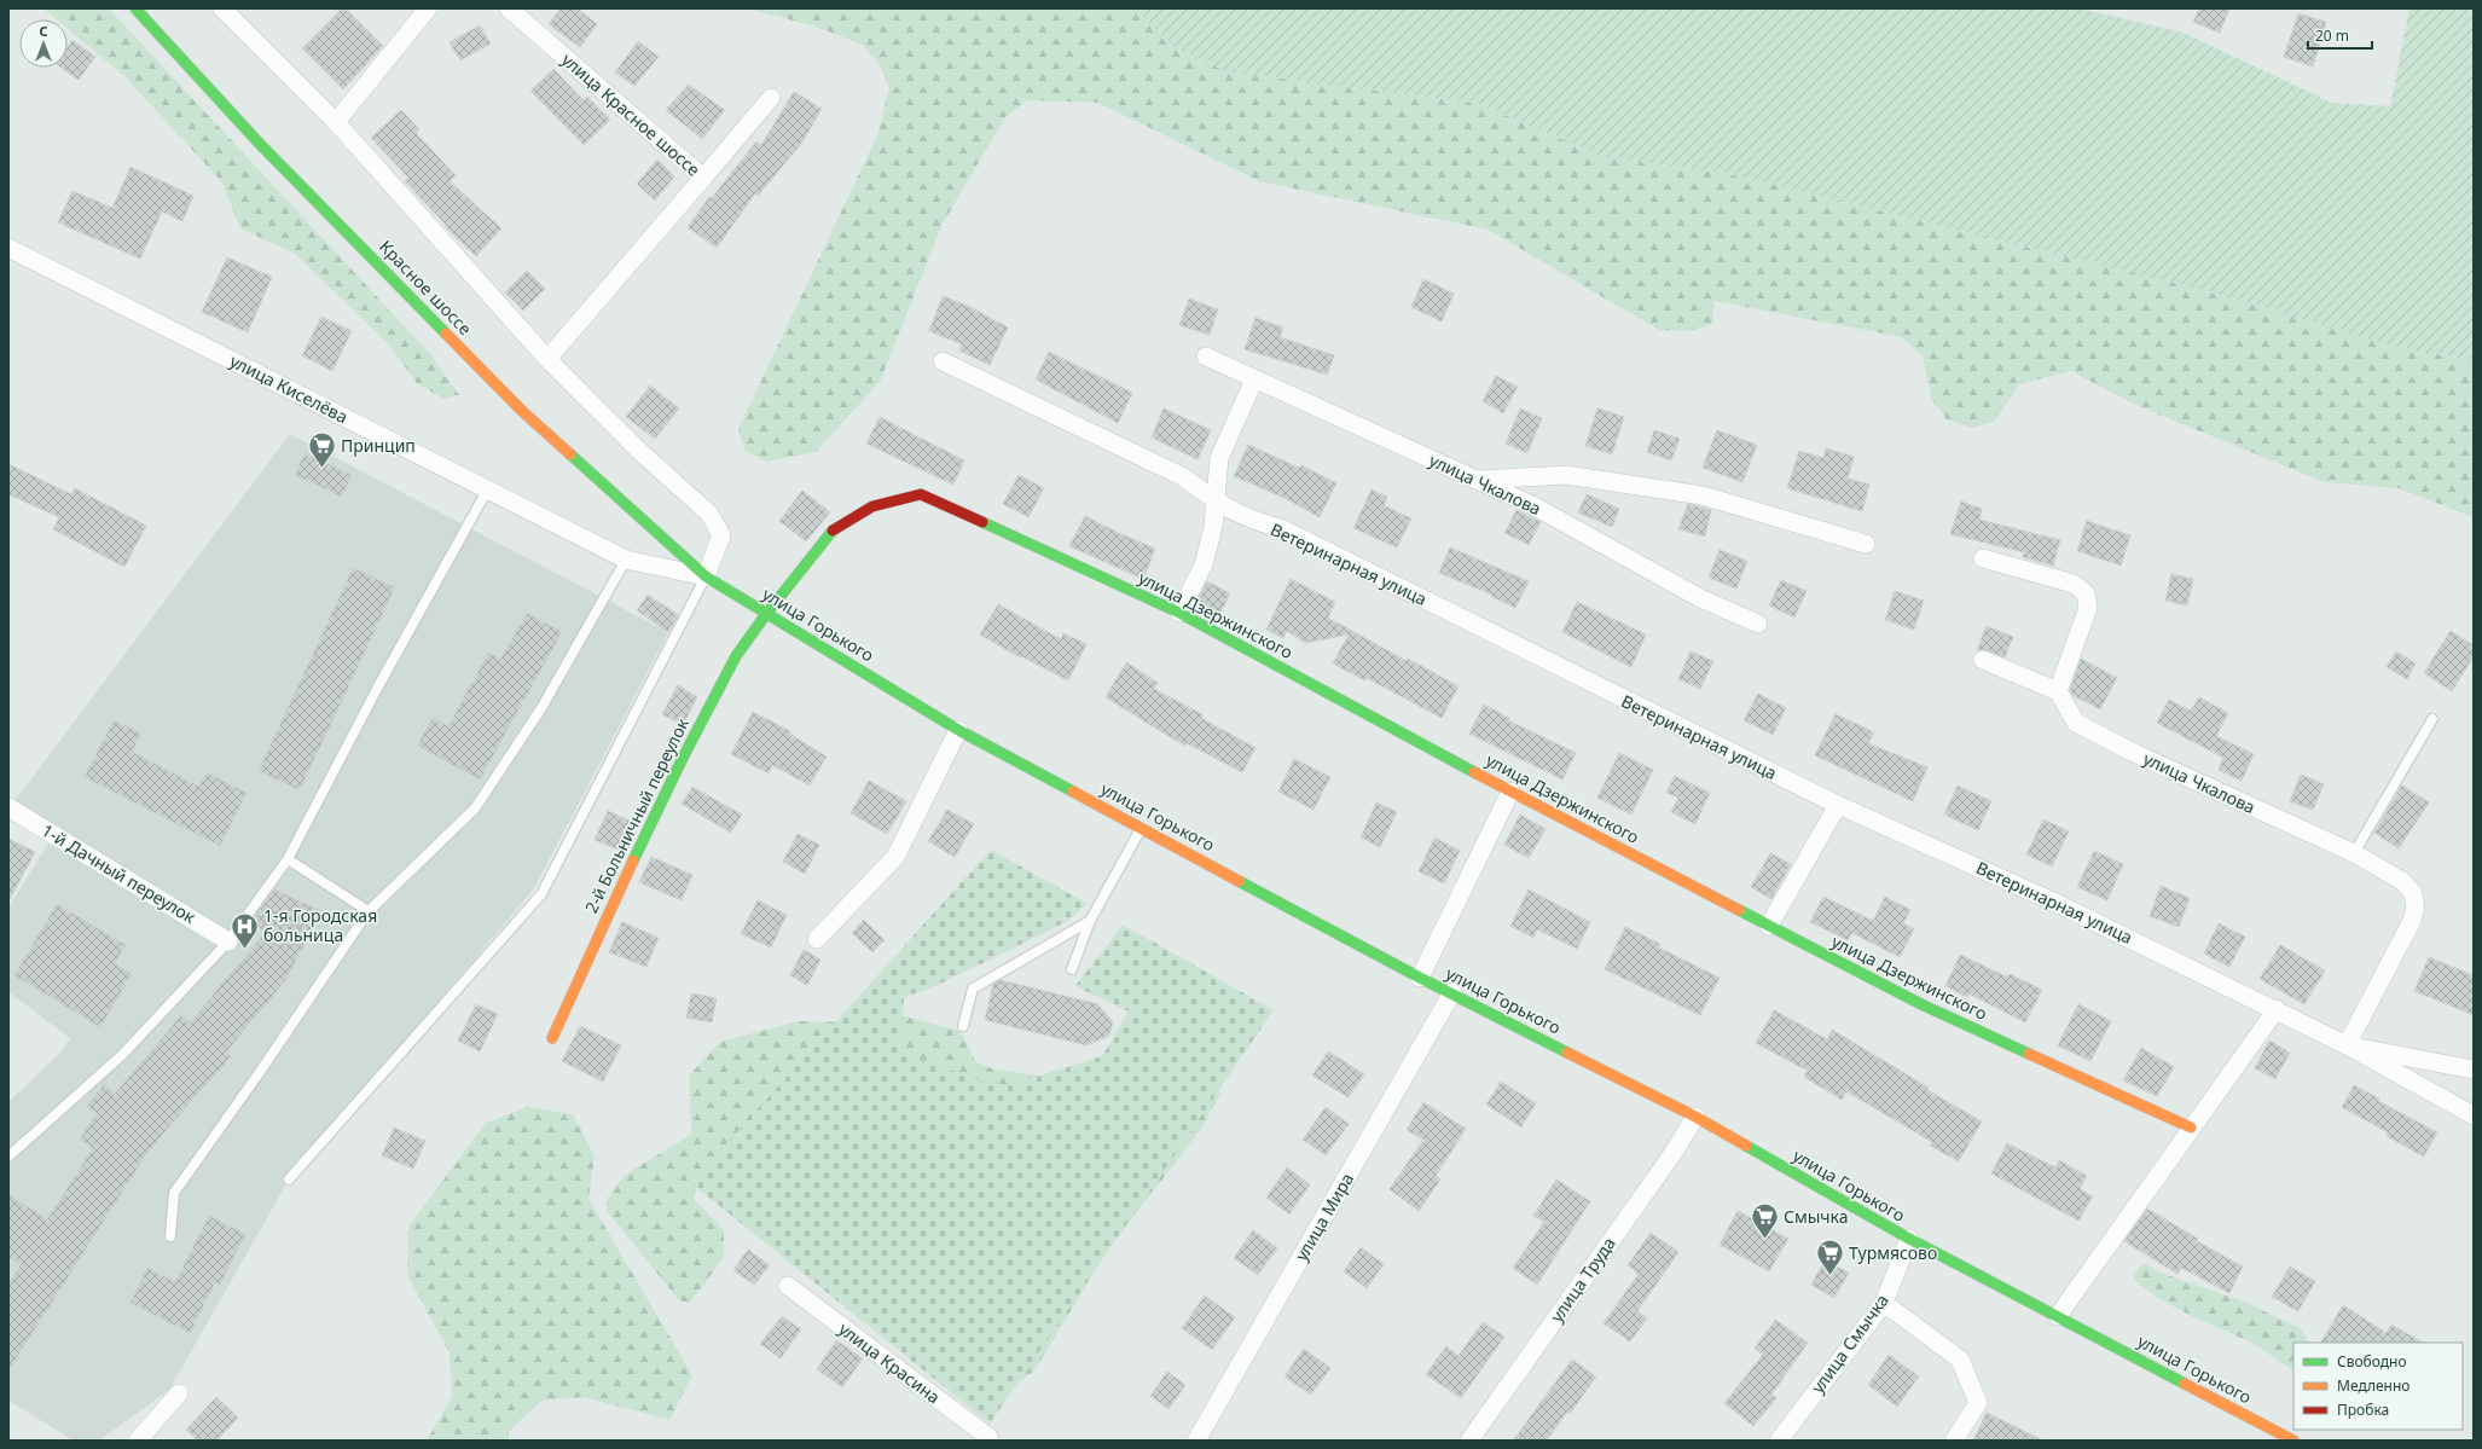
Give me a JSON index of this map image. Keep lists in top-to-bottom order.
{
  "streets": {
    "main road": [
      "Красное шоссе",
      "улица Дзержинского",
      "улица Горького",
      "2-й Больничный переулок"
    ],
    "street": [
      "улица Красное шоссе",
      "улица Киселёва",
      "улица Чкалова",
      "Ветеринарная улица",
      "1-й Дачный переулок",
      "улица Мира",
      "улица Труда",
      "улица Смычка",
      "улица Красина"
    ]
  },
  "crossings": [
    ["Красное шоссе", "улица Киселёва"],
    ["Красное шоссе", "улица Горького"],
    ["улица Киселёва", "улица Горького"],
    ["улица Чкалова", "Ветеринарная улица"],
    ["улица Дзержинского", "2-й Больничный переулок"],
    ["улица Горького", "2-й Больничный переулок"],
    ["улица Горького", "улица Мира"],
    ["улица Горького", "улица Труда"],
    ["улица Горького", "улица Смычка"]
  ],
  "places": {
    "supermarket": ["Принцип", "Смычка", "Турмясово"],
    "hospital": ["1-я Городская больница"]
  },
  "legend": ["Свободно", "Медленно", "Пробка"],
  "scale_bar": "20 m",
  "north": "top"
}
